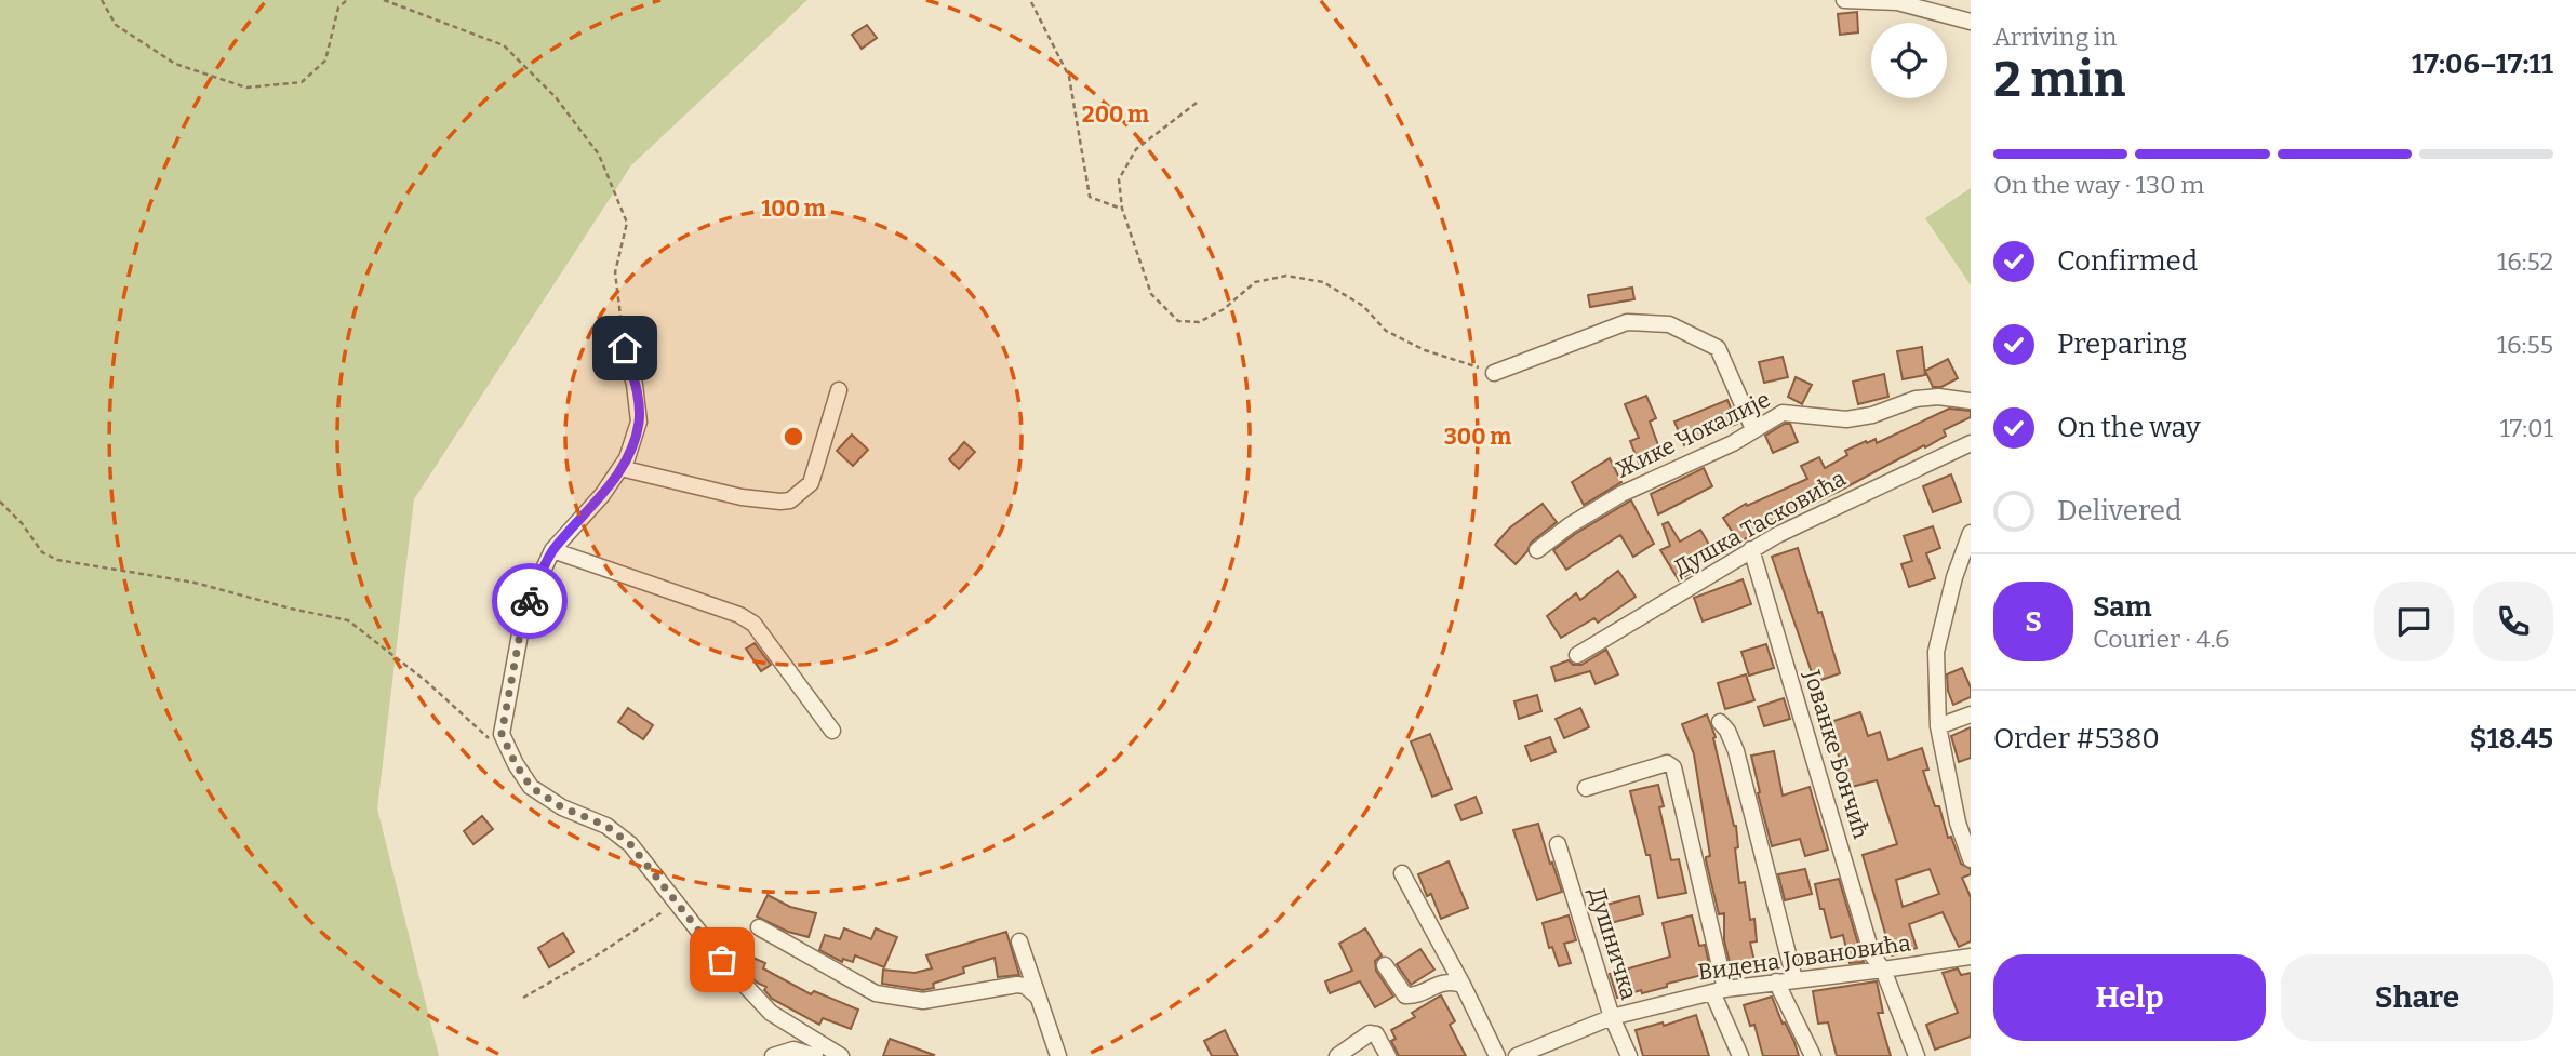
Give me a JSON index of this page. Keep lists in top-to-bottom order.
{
  "streets": {
    "street": [
      "Жике Чокалије",
      "Душка Тасковића",
      "Јованке Бончић",
      "Душничка",
      "Видена Јовановића"
    ]
  },
  "crossings": [
    ["Душка Тасковића", "Јованке Бончић"],
    ["Јованке Бончић", "Видена Јовановића"],
    ["Душничка", "Видена Јовановића"]
  ],
  "page": {
    "heading": ["2 min", "Arriving in", "17:06–17:11"],
    "panel": [
      "Sam",
      "Courier · 4.6",
      "Order #5380",
      "$18.45"
    ],
    "bar": "On the way · 130 m",
    "list": [
      ["Confirmed", "16:52"],
      ["Preparing", "16:55"],
      ["On the way", "17:01"],
      "Delivered"
    ],
    "round": "S",
    "buttons": ["Help", "Share"]
  },
  "rings": ["200 m", "100 m", "300 m"]
}
